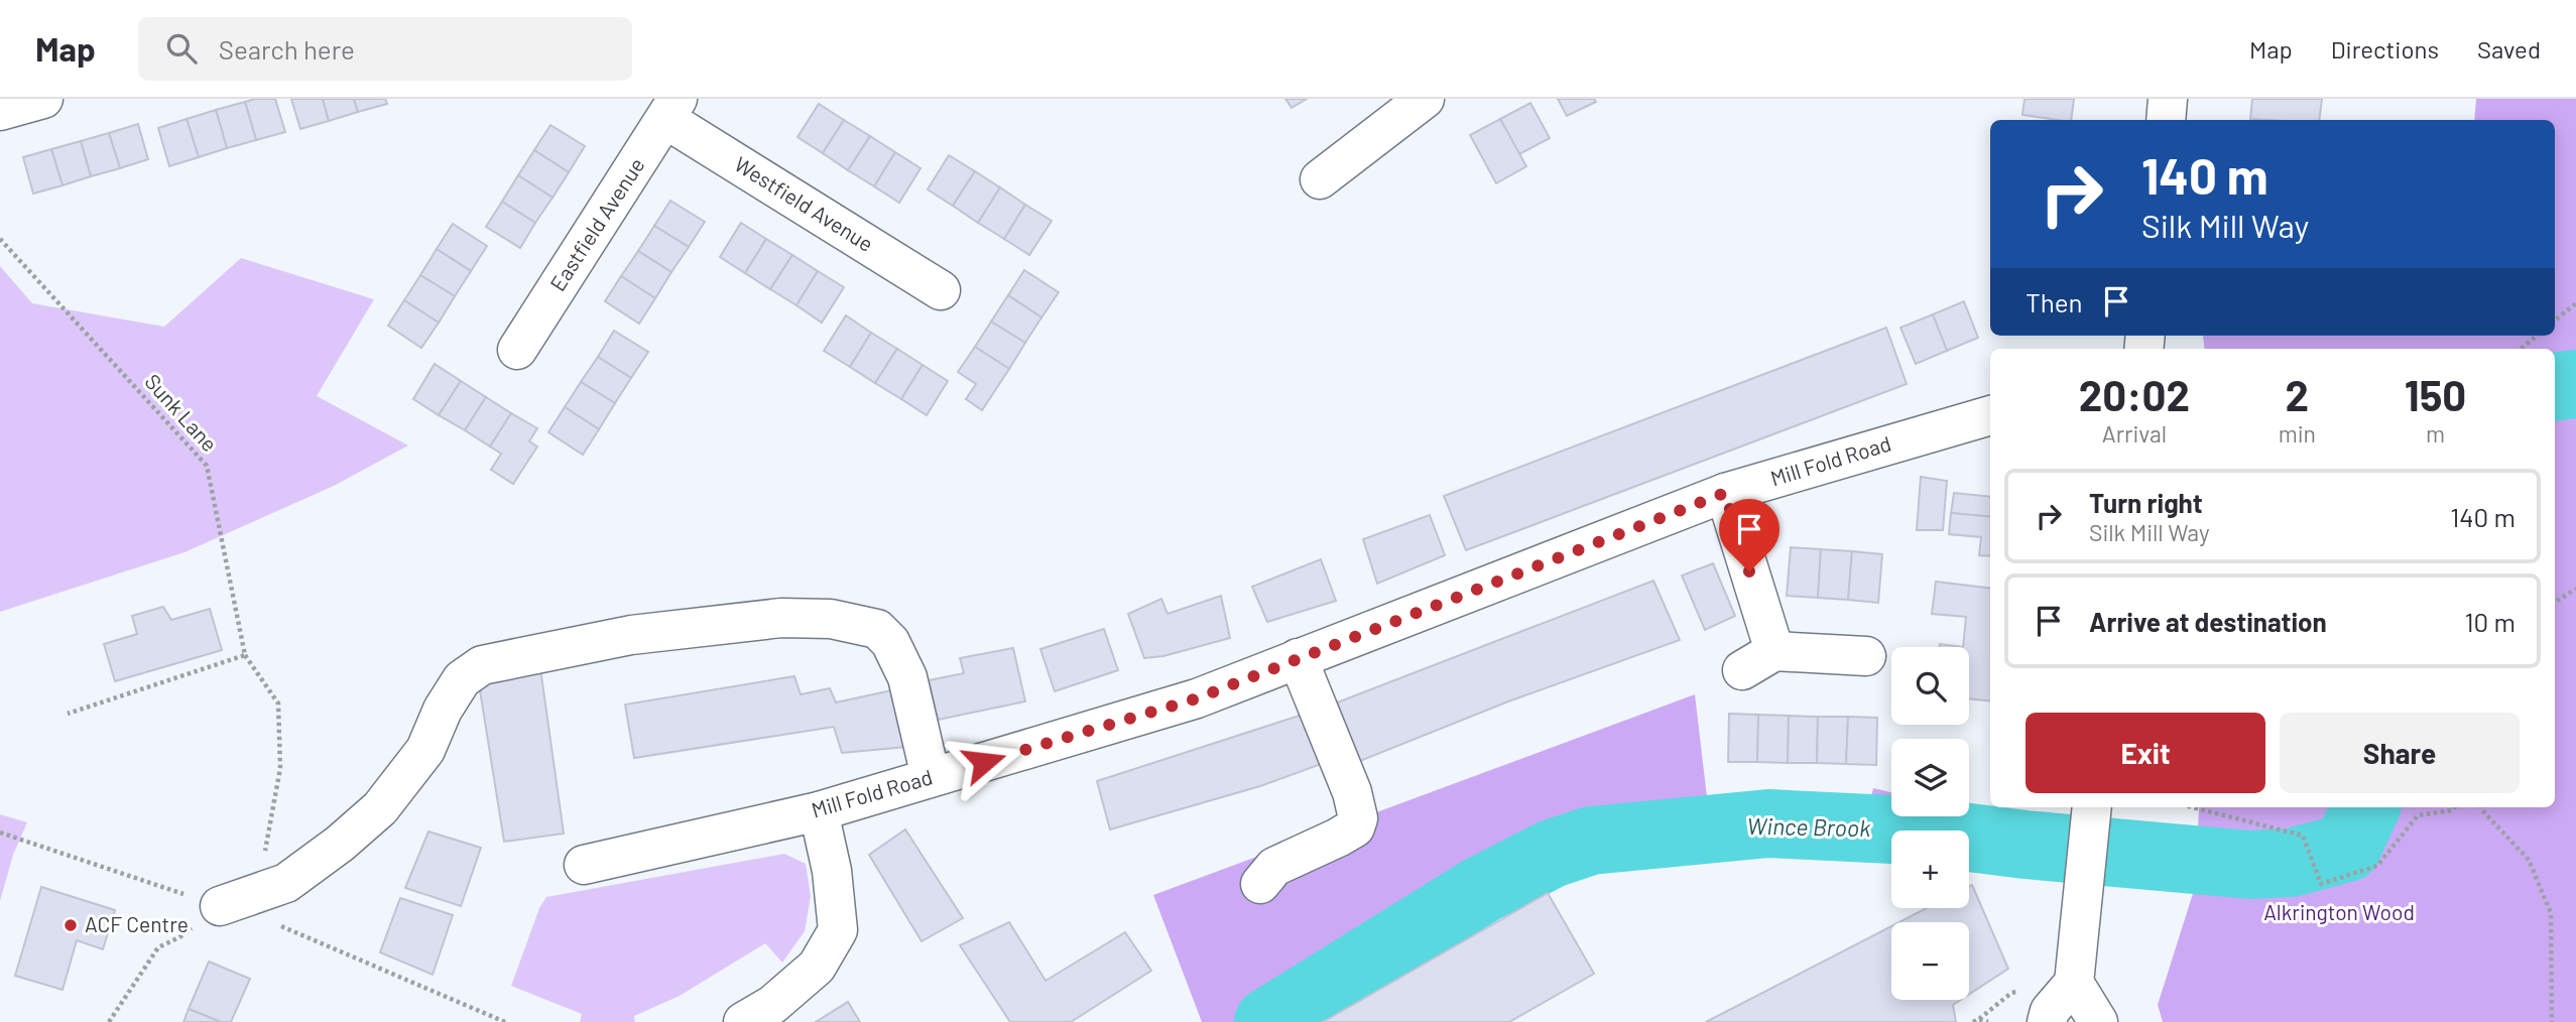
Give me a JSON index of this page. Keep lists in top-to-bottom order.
{
  "streets": {
    "street": ["Westfield Avenue", "Eastfield Avenue", "Mill Fold Road"],
    "path": ["Sunk Lane"]
  },
  "crossings": [
    ["Westfield Avenue", "Eastfield Avenue"]
  ],
  "water": ["Wince Brook"],
  "parks": ["Alkrington Wood"],
  "places": ["ACF Centre"],
  "page": {
    "header": "Map",
    "search": "Search here",
    "nav": ["Map", "Directions", "Saved"],
    "turn": ["140 m", "Silk Mill Way"],
    "then": "Then",
    "eta": [
      "20:02",
      "Arrival",
      "2",
      "min",
      "150",
      "m"
    ],
    "list": [
      {
        "name": "Turn right",
        "note": "Silk Mill Way",
        "value": "140 m"
      },
      {
        "name": "Arrive at destination",
        "value": "10 m"
      }
    ],
    "map_buttons": ["+", "−"],
    "buttons": ["Exit", "Share"]
  }
}
